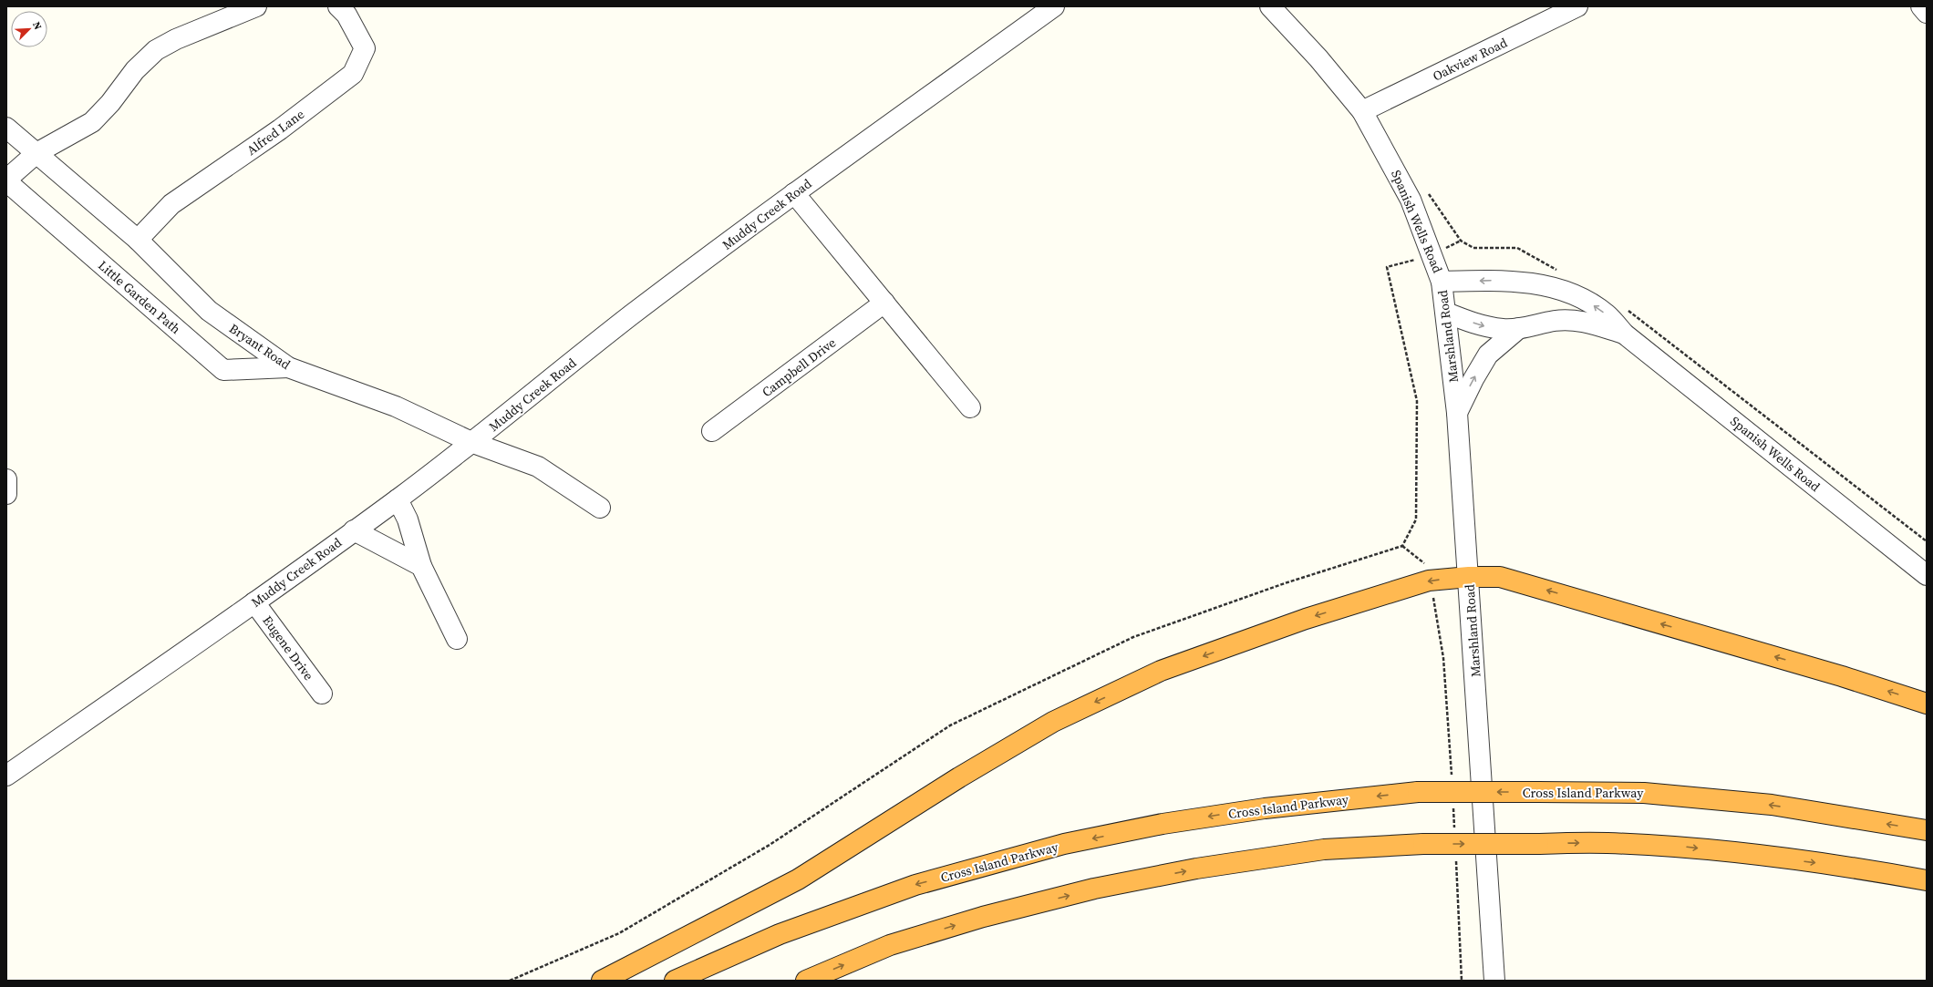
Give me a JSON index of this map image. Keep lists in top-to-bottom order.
{
  "streets": {
    "highway": ["Cross Island Parkway"],
    "street": [
      "Oakview Road",
      "Alfred Lane",
      "Muddy Creek Road",
      "Spanish Wells Road",
      "Little Garden Path",
      "Marshland Road",
      "Bryant Road",
      "Campbell Drive",
      "Eugene Drive"
    ]
  },
  "crossings": [
    ["Oakview Road", "Spanish Wells Road"],
    ["Alfred Lane", "Bryant Road"],
    ["Muddy Creek Road", "Bryant Road"],
    ["Muddy Creek Road", "Eugene Drive"],
    ["Spanish Wells Road", "Marshland Road"],
    ["Little Garden Path", "Bryant Road"]
  ],
  "north": "top right"
}
